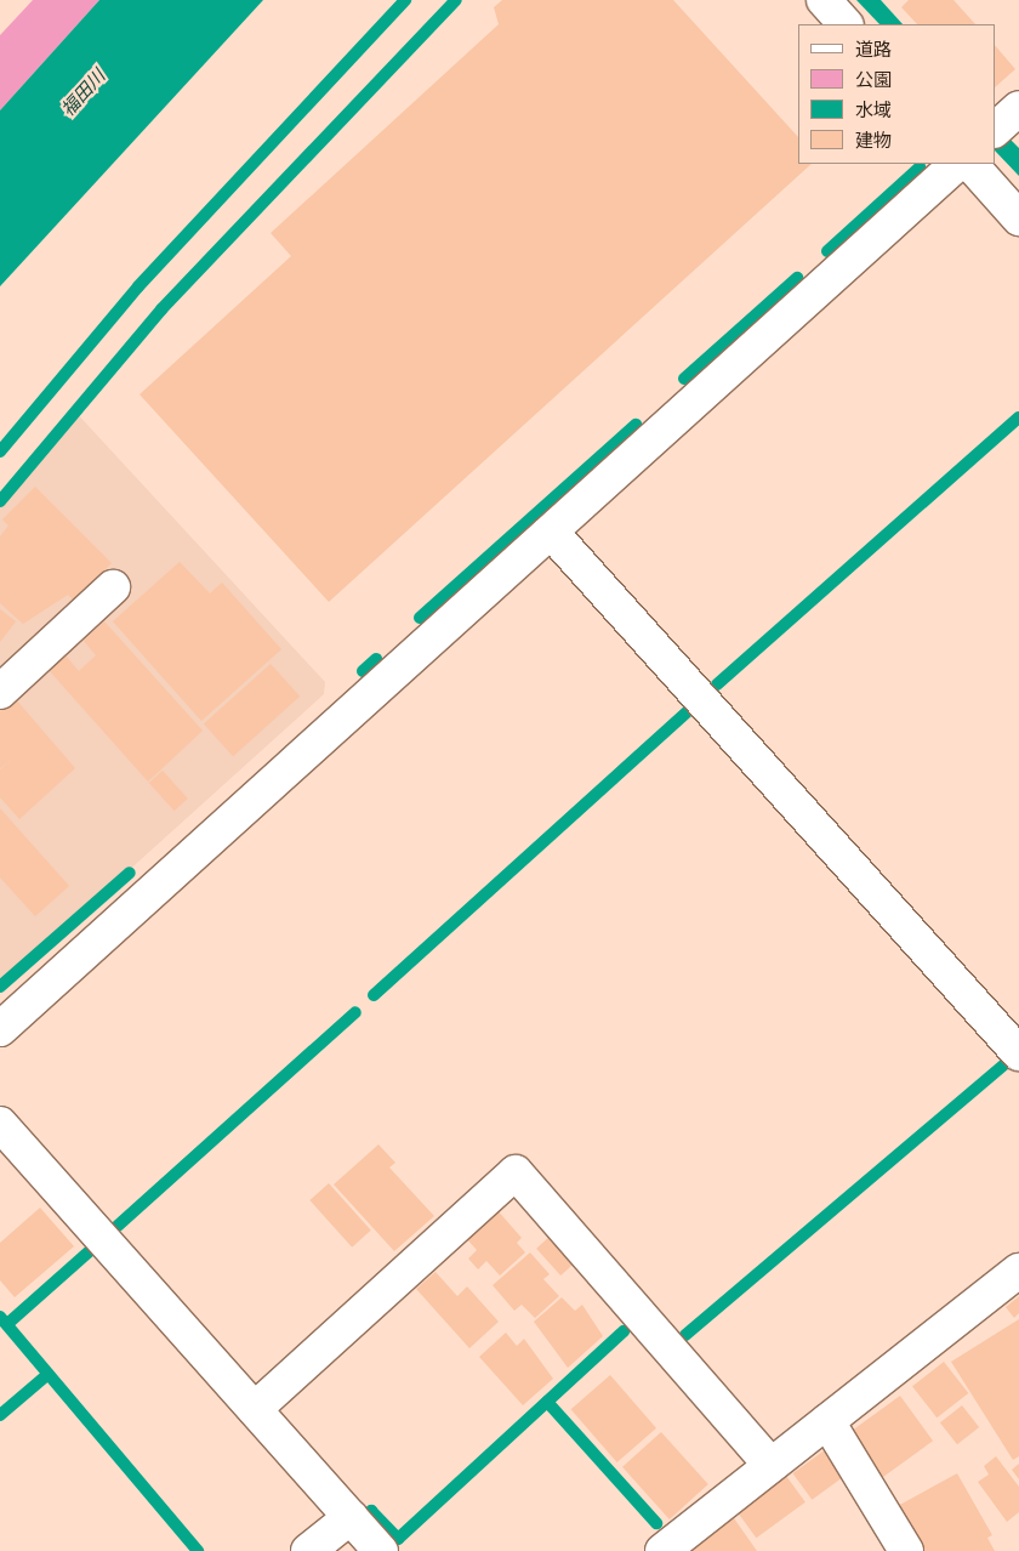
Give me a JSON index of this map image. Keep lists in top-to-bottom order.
{
  "water": ["福田川"],
  "legend": [
    "道路",
    "公園",
    "水域",
    "建物"
  ]
}
